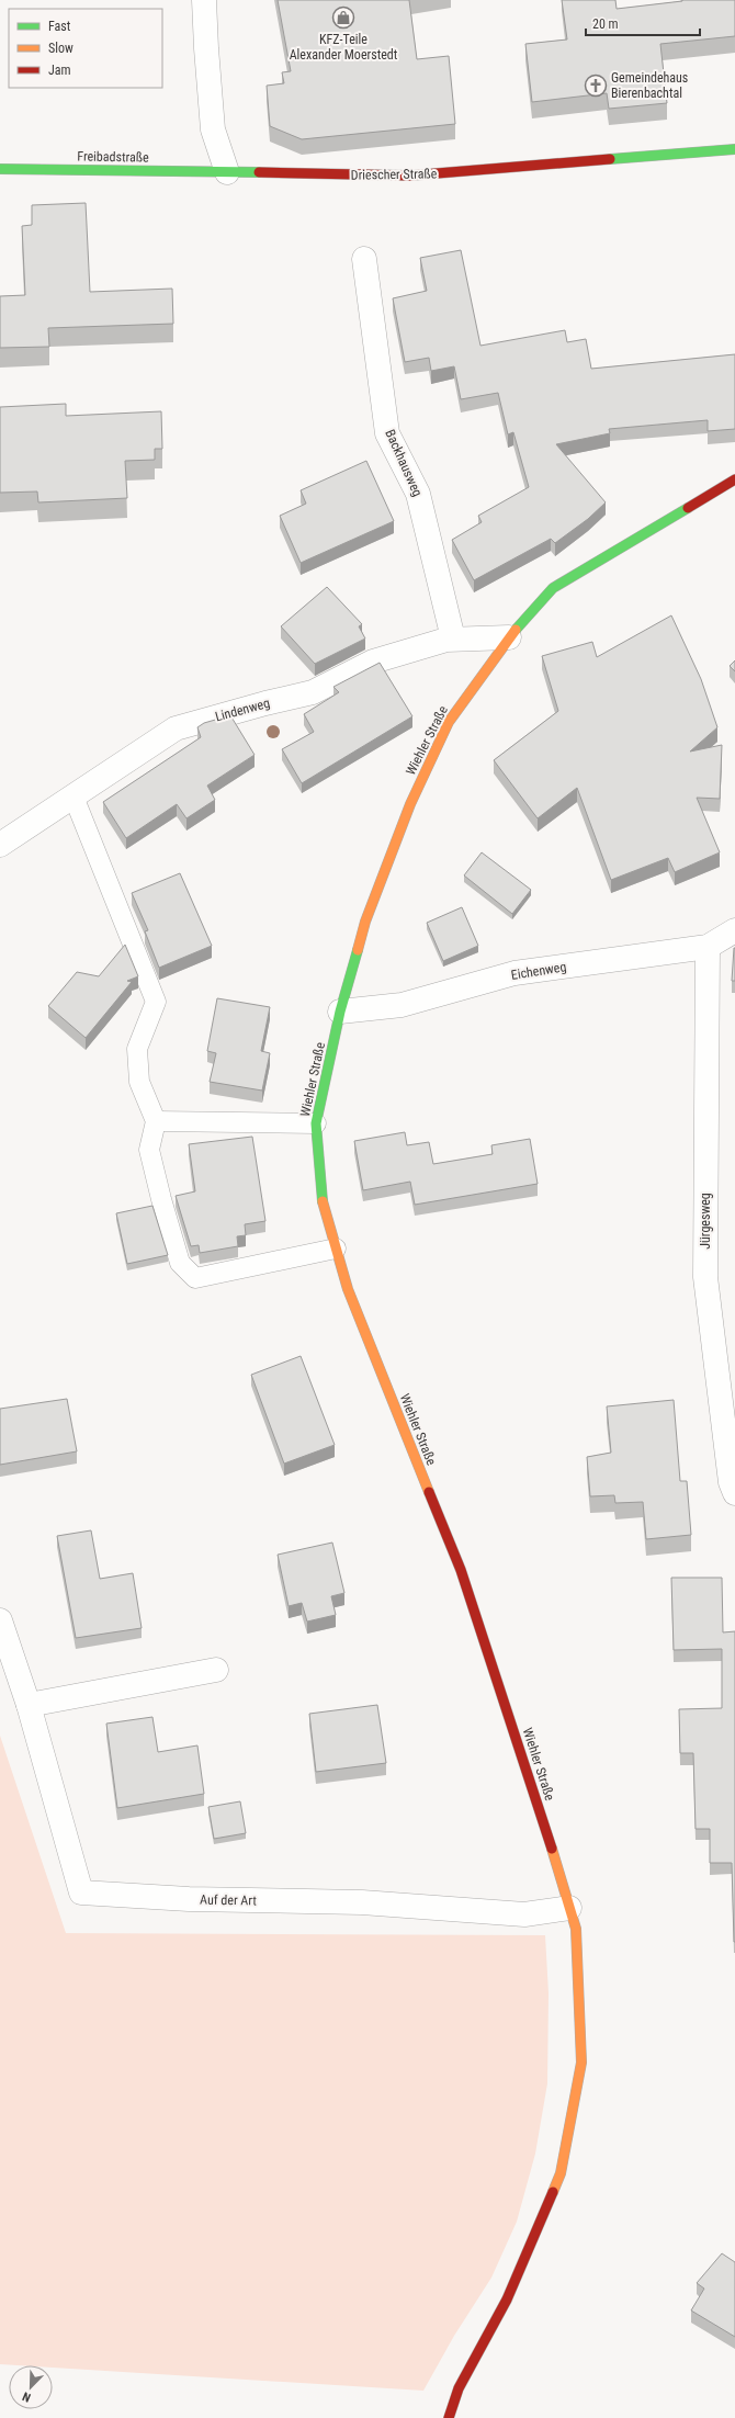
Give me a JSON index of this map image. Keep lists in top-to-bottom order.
{
  "streets": {
    "main road": ["Freibadstraße", "Driescher Straße", "Wiehler Straße"],
    "street": [
      "Backhausweg",
      "Lindenweg",
      "Eichenweg",
      "Jürgesweg",
      "Auf der Art"
    ]
  },
  "crossings": [
    ["Freibadstraße", "Driescher Straße"],
    ["Backhausweg", "Lindenweg"],
    ["Lindenweg", "Wiehler Straße"],
    ["Wiehler Straße", "Eichenweg"],
    ["Wiehler Straße", "Auf der Art"],
    ["Eichenweg", "Jürgesweg"]
  ],
  "places": {
    "shop": ["KFZ-Teile Alexander Moerstedt"],
    "church": ["Gemeindehaus Bierenbachtal"]
  },
  "legend": ["Fast", "Slow", "Jam"],
  "scale_bar": "20 m",
  "north": "bottom left"
}
